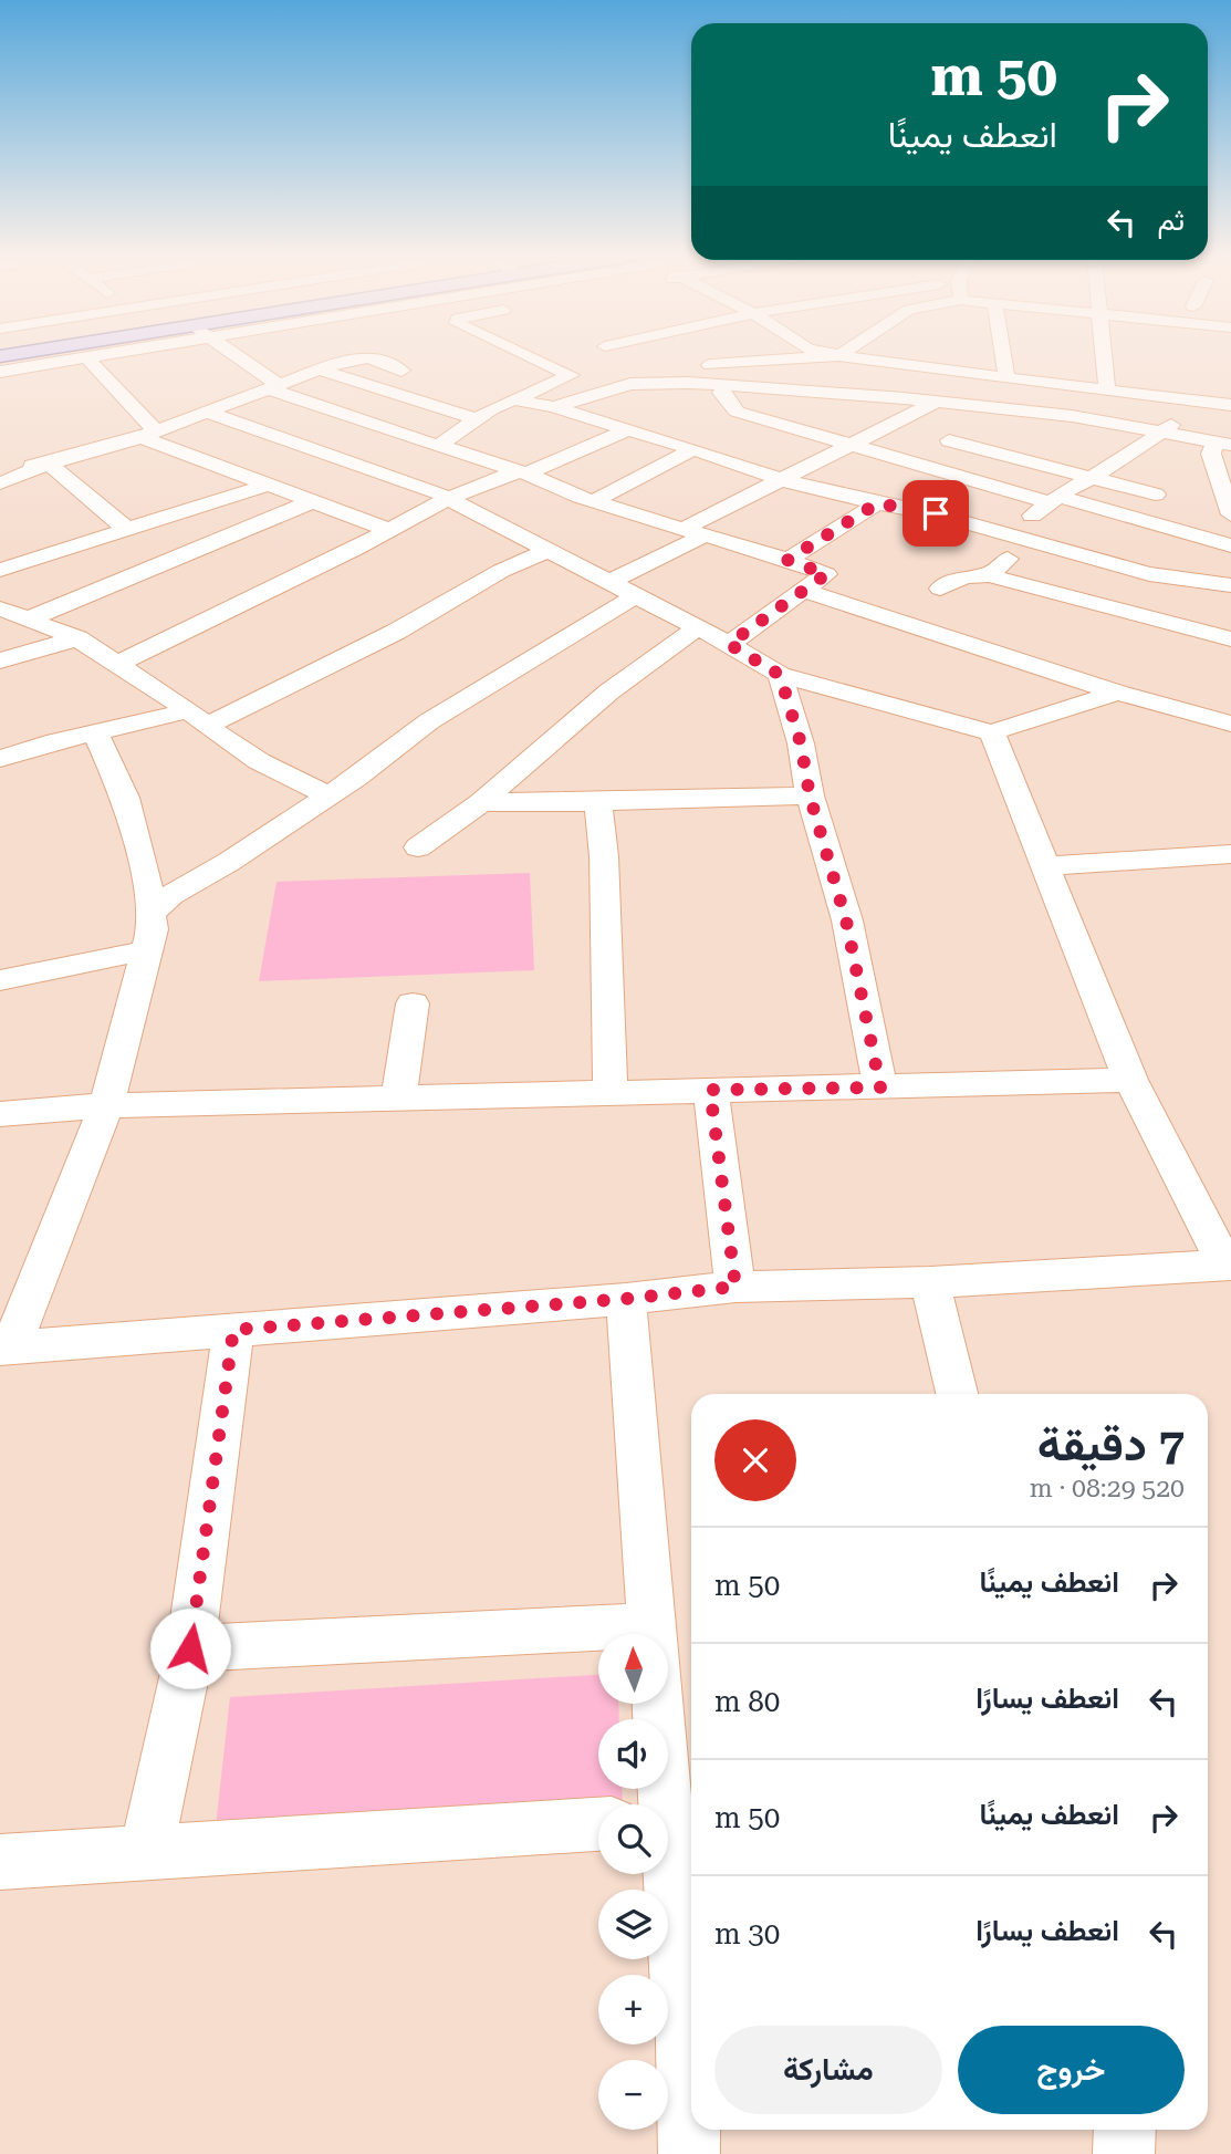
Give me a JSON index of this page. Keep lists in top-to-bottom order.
{
  "north": "top",
  "page": {
    "turn": ["50 m", "انعطف يمينًا"],
    "then": "ثم",
    "heading": ["7 دقيقة", "520 m · 08:29"],
    "list": [
      {
        "name": "انعطف يمينًا",
        "value": "50 m"
      },
      {
        "name": "انعطف يسارًا",
        "value": "80 m"
      },
      {
        "name": "انعطف يمينًا",
        "value": "50 m"
      },
      {
        "name": "انعطف يسارًا",
        "value": "30 m"
      }
    ],
    "map_buttons": ["+", "−"],
    "buttons": ["خروج", "مشاركة"]
  }
}
